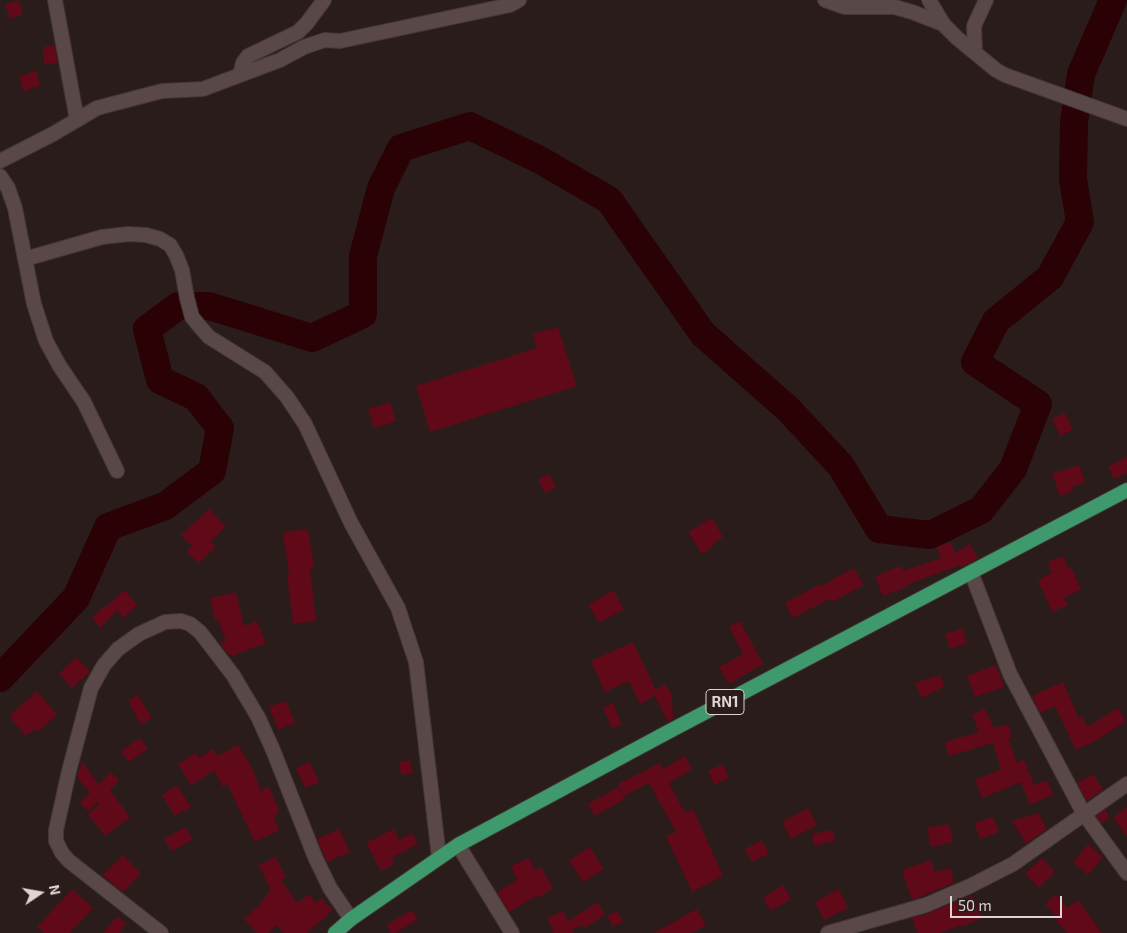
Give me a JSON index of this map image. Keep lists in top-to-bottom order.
{
  "streets": {
    "highway": ["RN1"]
  },
  "scale_bar": "50 m",
  "north": "right"
}
